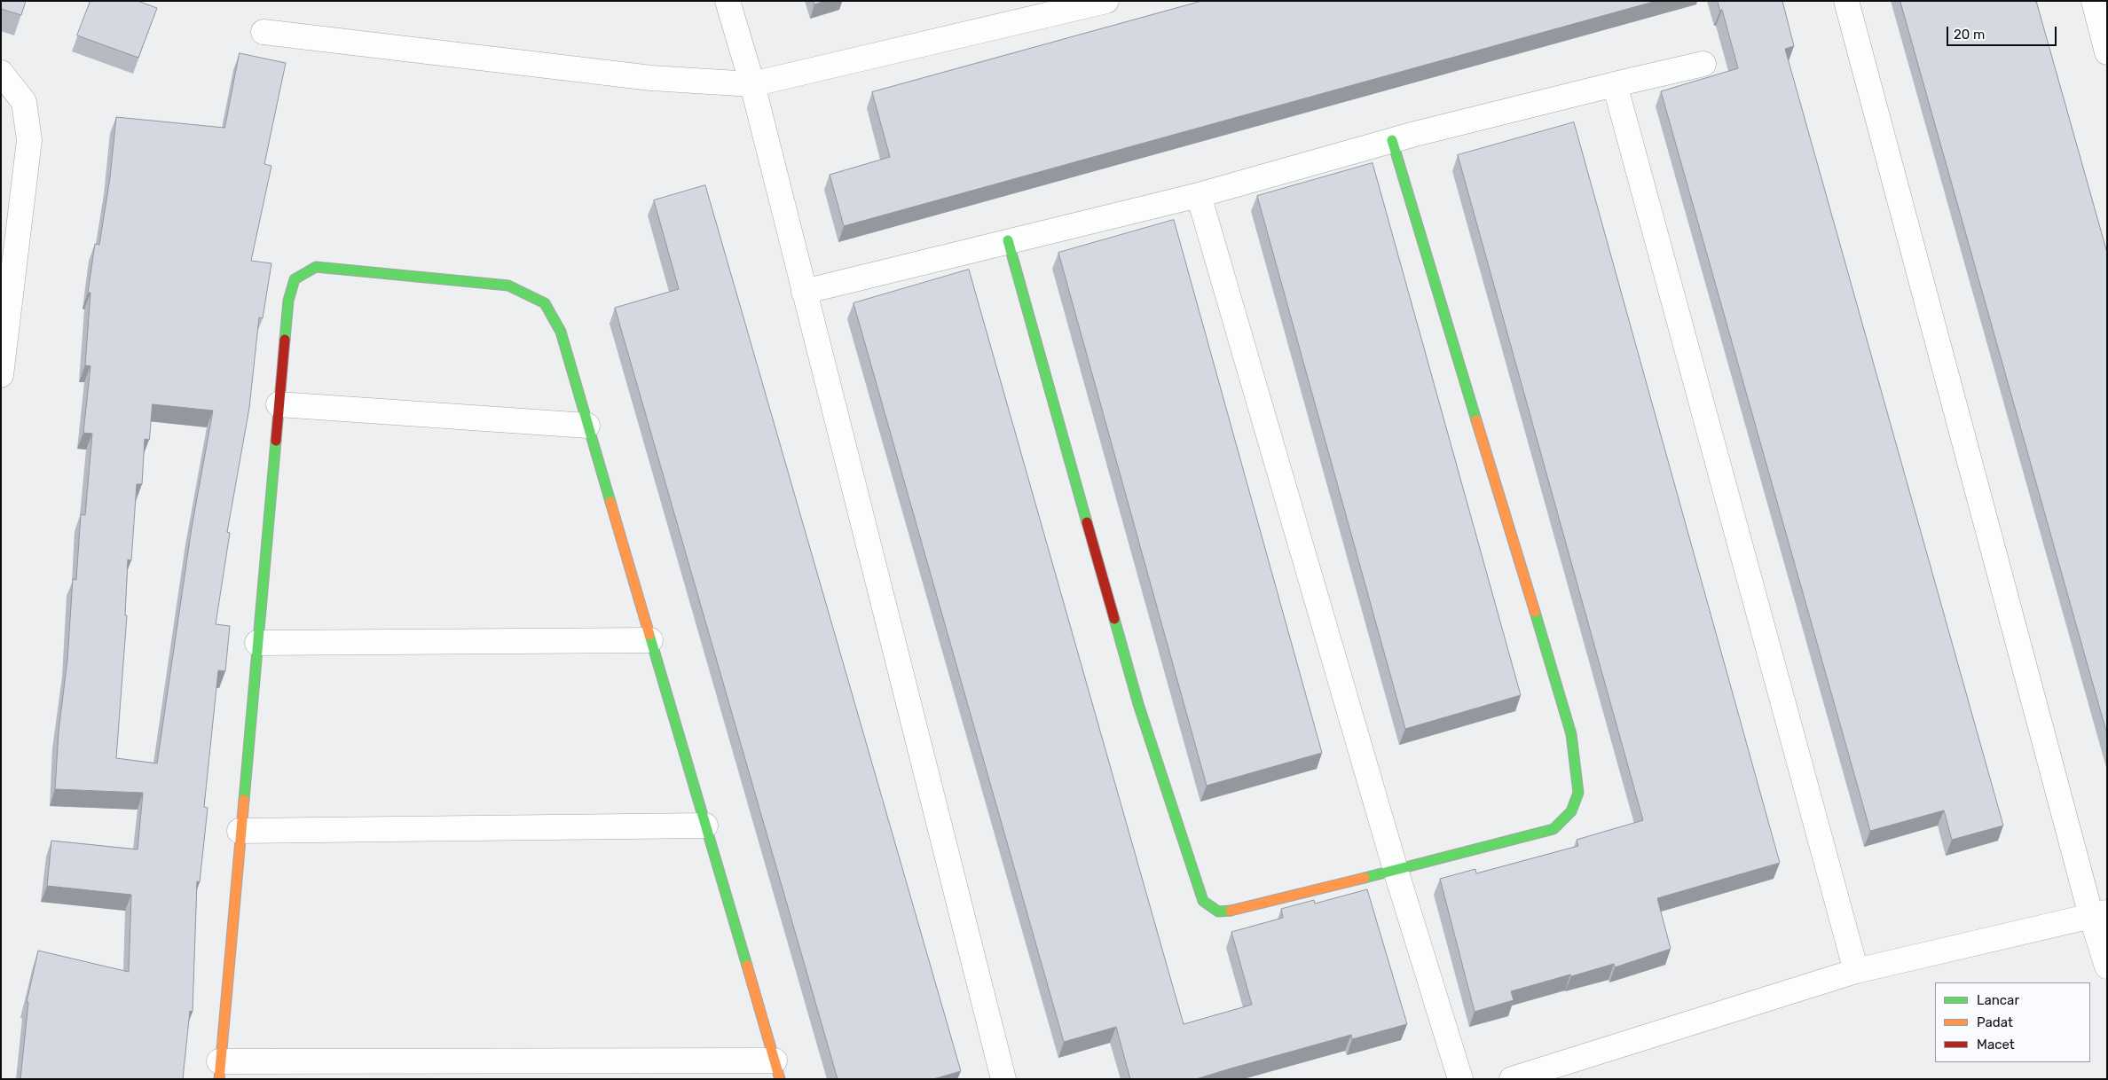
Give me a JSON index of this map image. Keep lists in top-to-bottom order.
{
  "legend": ["Lancar", "Padat", "Macet"],
  "scale_bar": "20 m"
}
